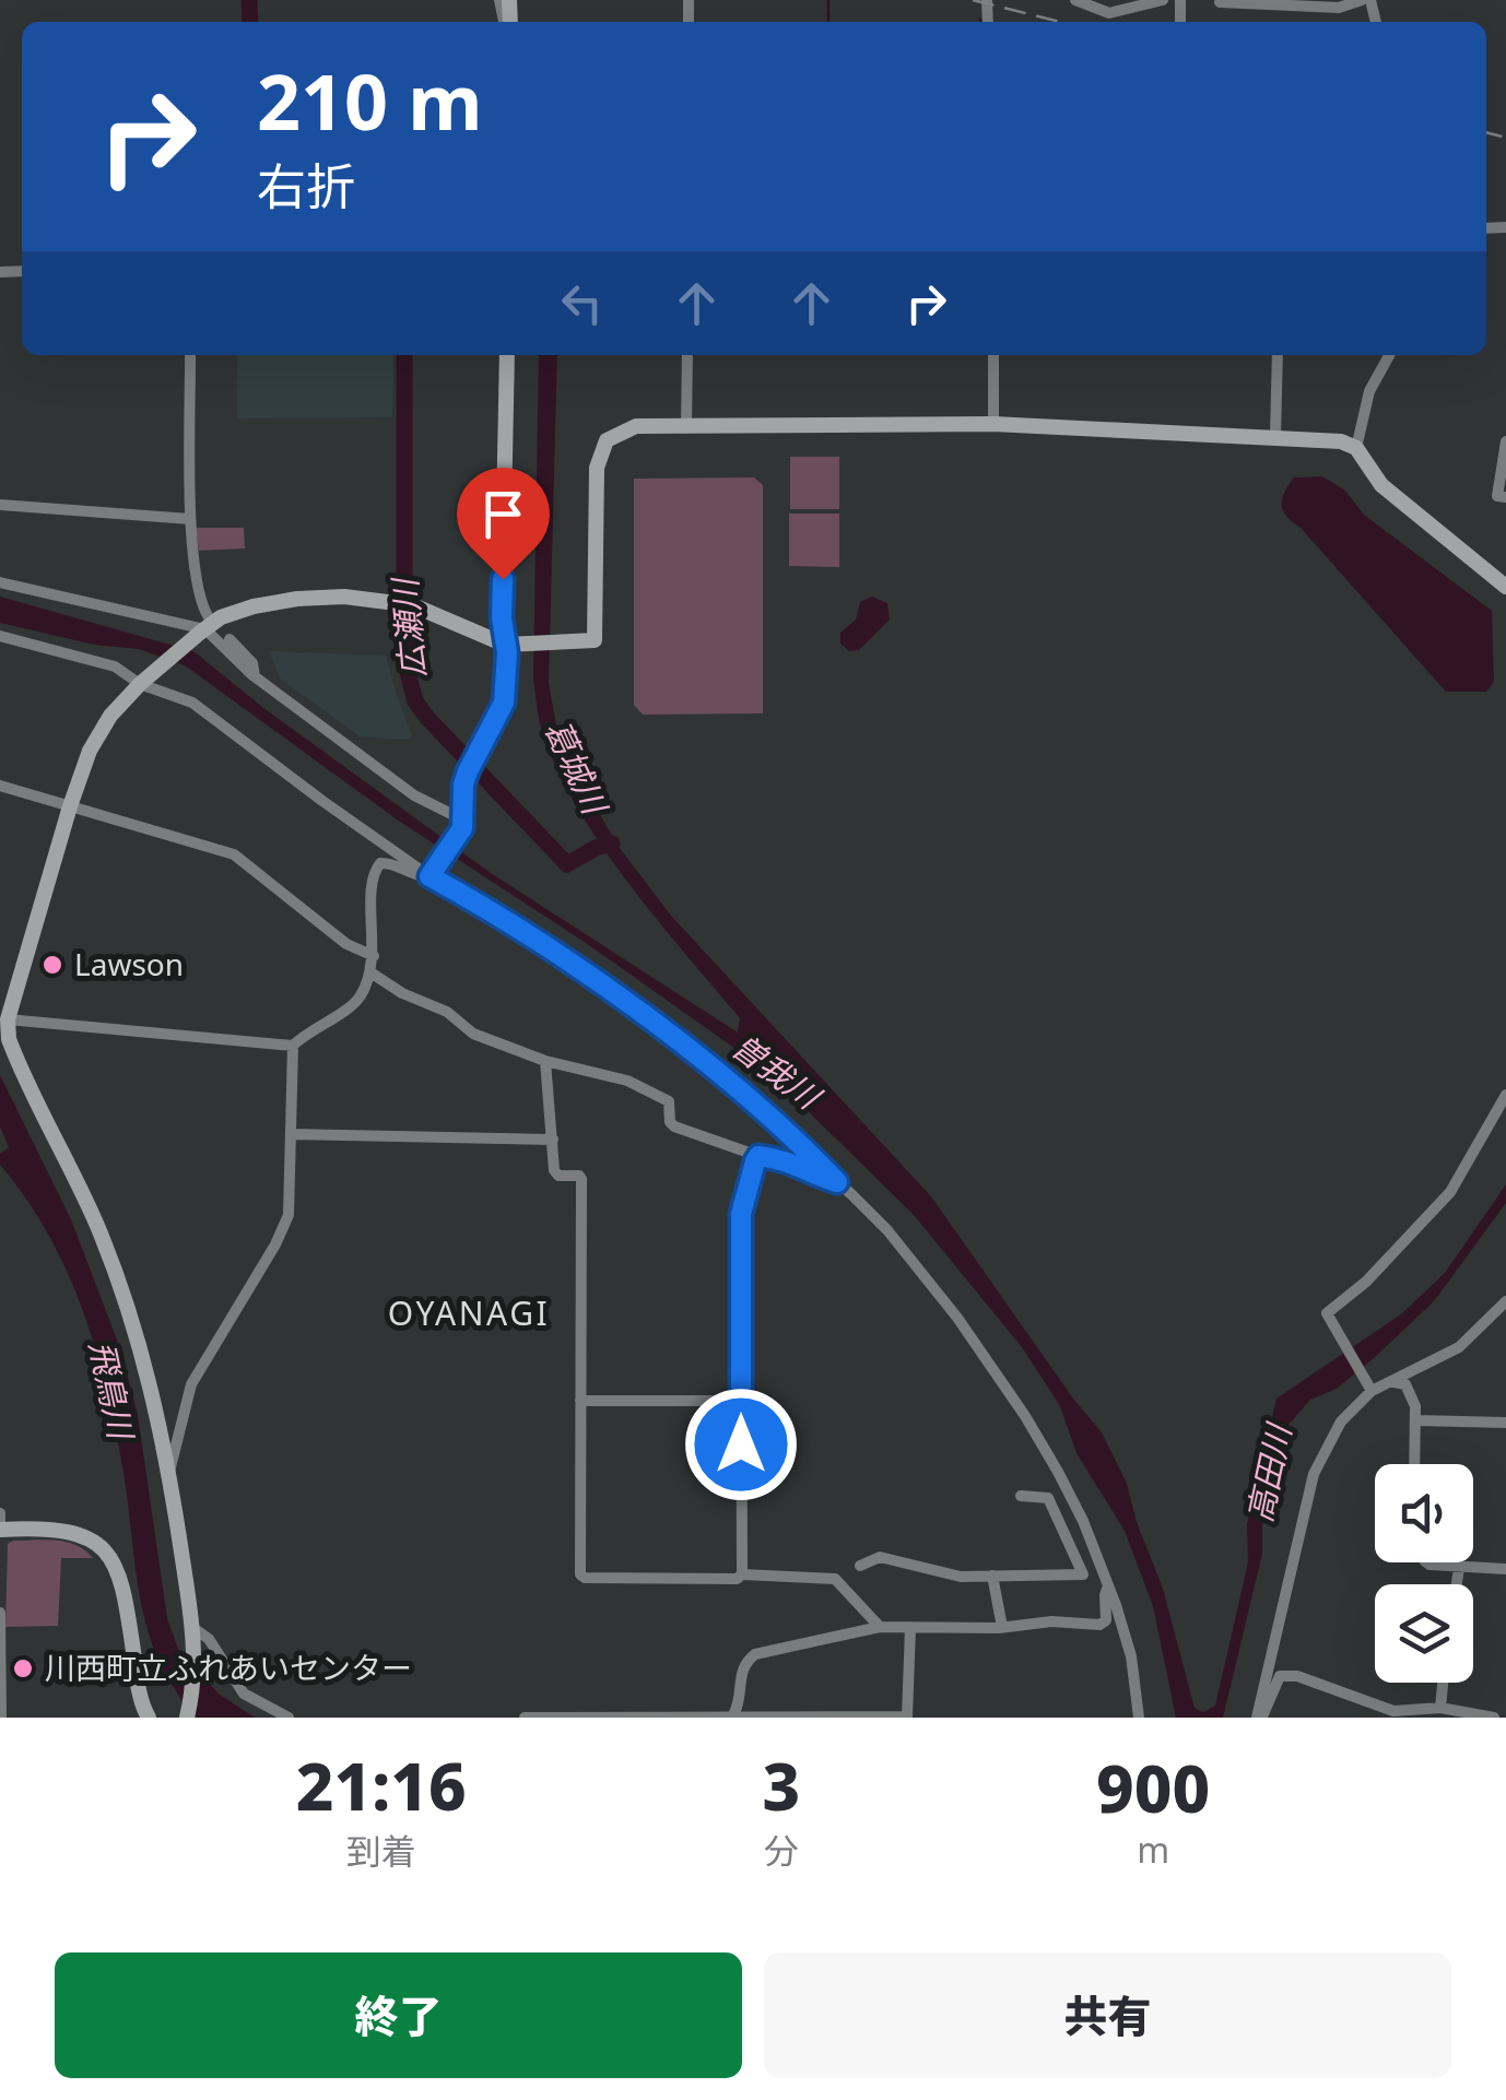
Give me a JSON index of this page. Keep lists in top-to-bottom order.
{
  "districts": ["OYANAGI"],
  "water": [
    "広瀬川",
    "葛城川",
    "曽我川",
    "飛鳥川",
    "高田川"
  ],
  "places": ["Lawson", "川西町立ふれあいセンター"],
  "page": {
    "turn": ["210 m", "右折"],
    "eta": [
      "21:16",
      "到着",
      "3",
      "分",
      "900",
      "m"
    ],
    "buttons": ["終了", "共有"]
  }
}
